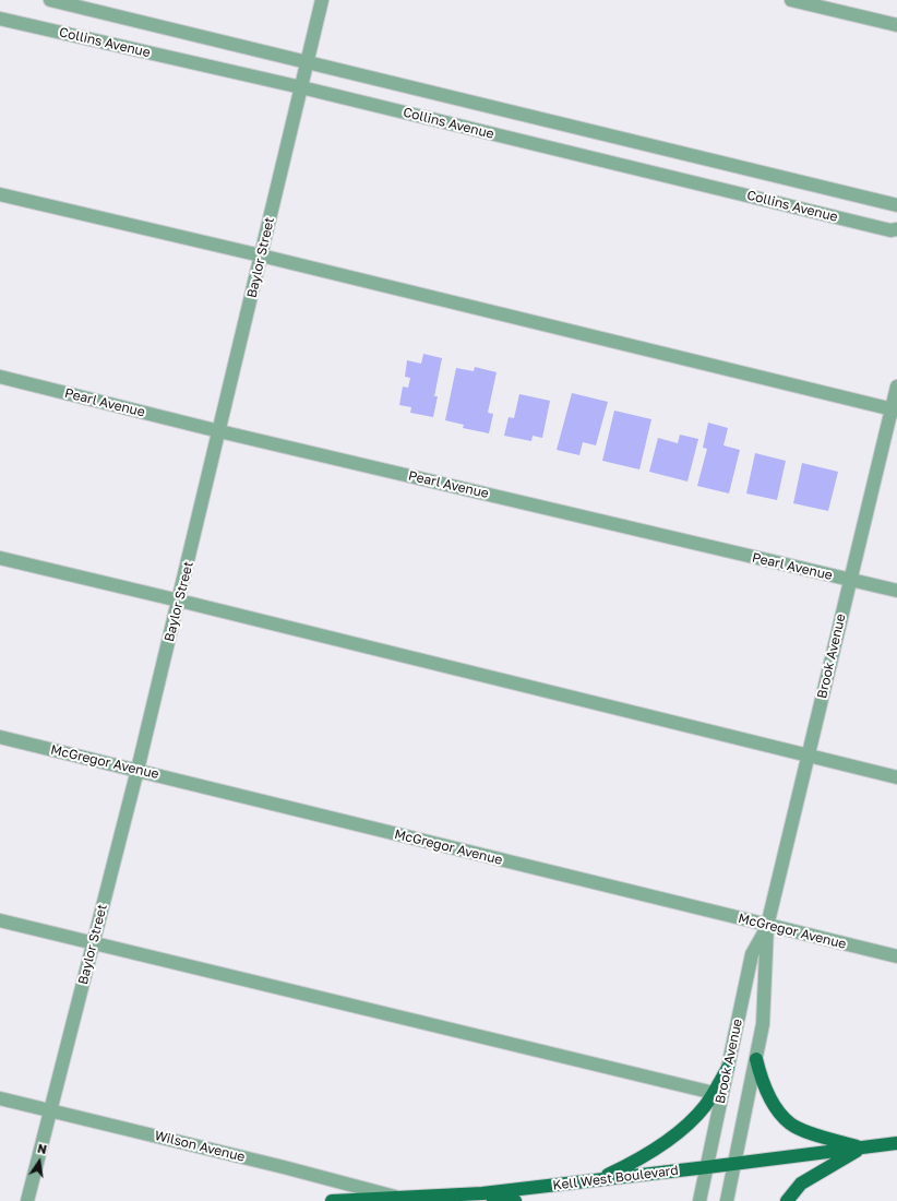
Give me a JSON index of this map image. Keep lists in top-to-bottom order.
{
  "streets": {
    "main road": ["Kell West Boulevard"],
    "street": [
      "Collins Avenue",
      "Baylor Street",
      "Pearl Avenue",
      "Brook Avenue",
      "McGregor Avenue",
      "Wilson Avenue"
    ]
  },
  "crossings": [
    ["Collins Avenue", "Baylor Street"],
    ["Baylor Street", "Pearl Avenue"],
    ["Baylor Street", "McGregor Avenue"],
    ["Baylor Street", "Wilson Avenue"],
    ["Pearl Avenue", "Brook Avenue"],
    ["Brook Avenue", "McGregor Avenue"],
    ["Brook Avenue", "Kell West Boulevard"],
    ["Wilson Avenue", "Kell West Boulevard"]
  ],
  "north": "top"
}
